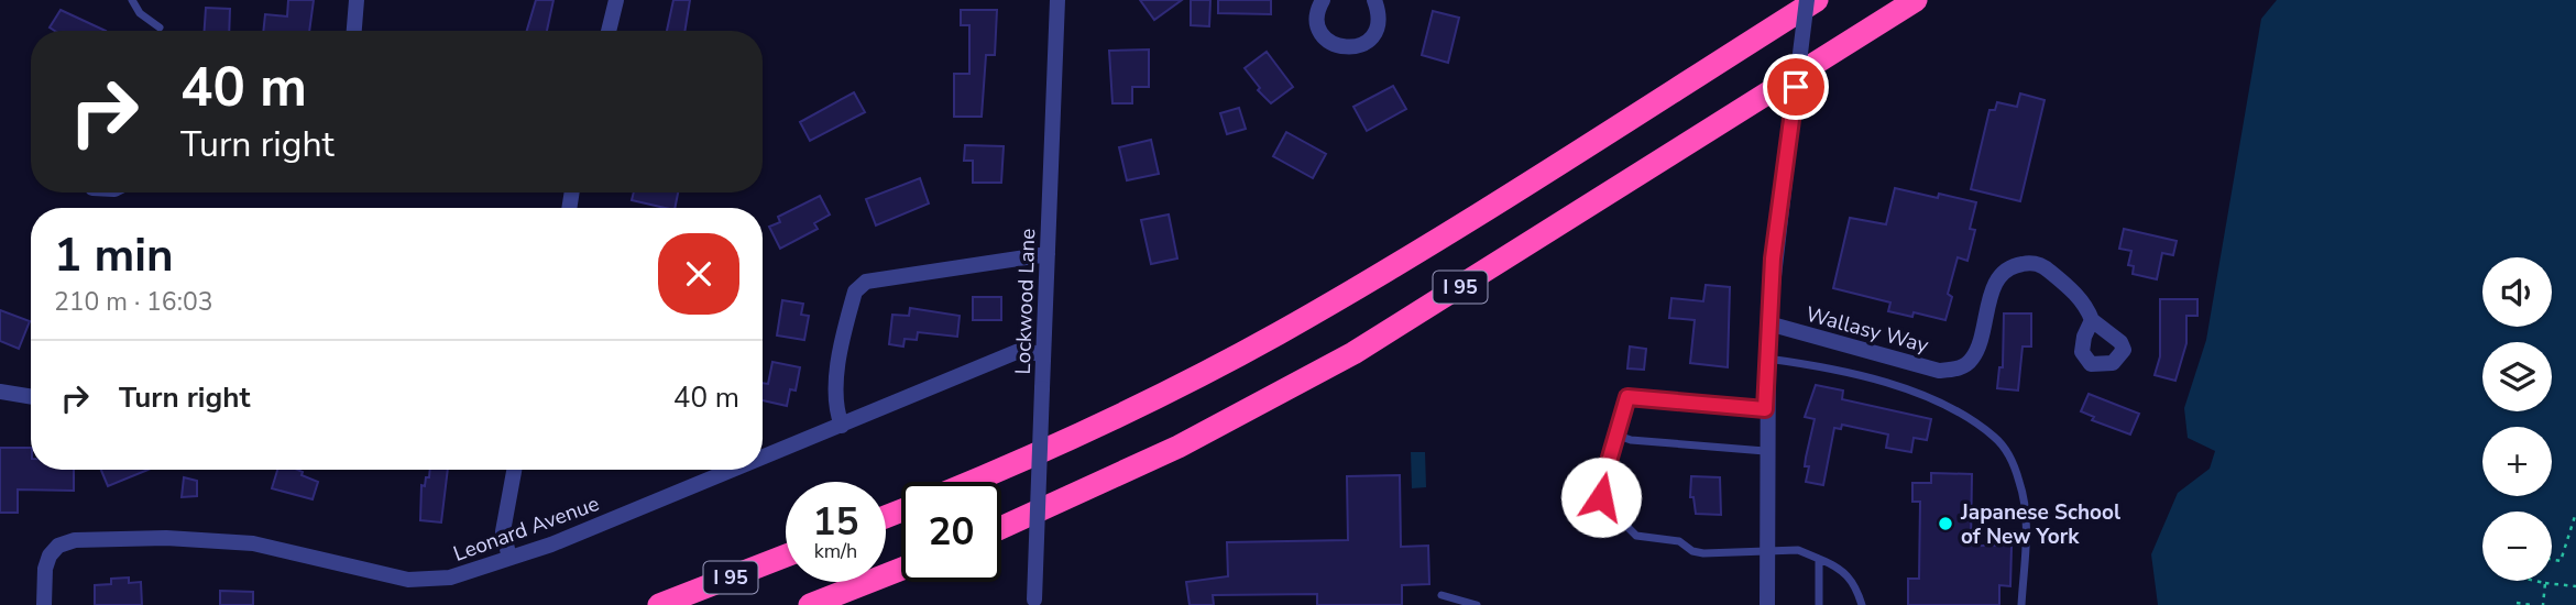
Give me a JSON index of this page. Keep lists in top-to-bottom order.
{
  "streets": {
    "highway": ["I 95"],
    "street": ["Lockwood Lane", "Wallasy Way", "Leonard Avenue"]
  },
  "crossings": [
    ["Lockwood Lane", "Leonard Avenue"]
  ],
  "places": ["Japanese School of New York"],
  "page": {
    "turn": ["40 m", "Turn right"],
    "heading": ["1 min", "210 m · 16:03"],
    "map_buttons": ["+", "−"],
    "list": [
      {
        "name": "Turn right",
        "value": "40 m"
      }
    ],
    "speed": "15 km/h",
    "limit": "20"
  }
}
